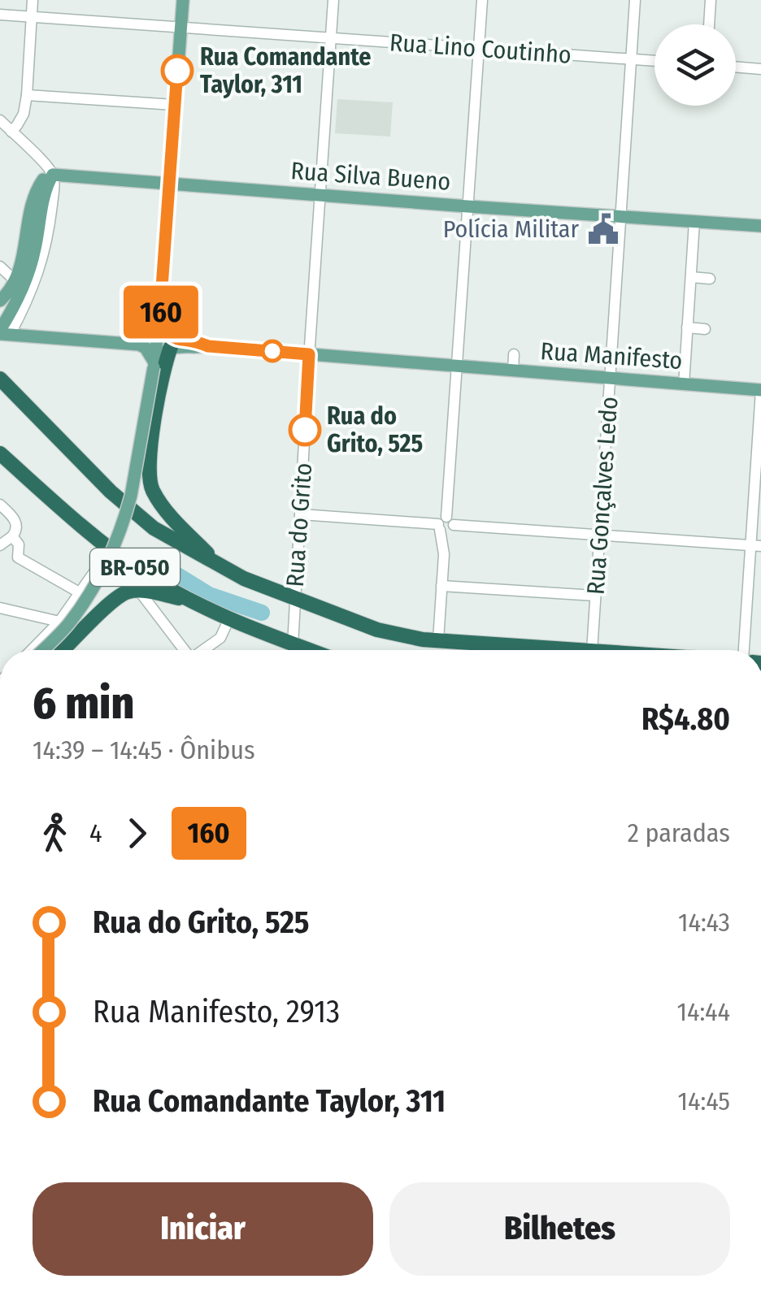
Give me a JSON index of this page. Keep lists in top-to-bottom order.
{
  "streets": {
    "highway": ["BR-050"],
    "main road": ["Rua Silva Bueno", "Rua Manifesto"],
    "street": ["Rua Lino Coutinho", "Rua Gonçalves Ledo", "Rua do Grito"]
  },
  "crossings": [
    ["Rua Lino Coutinho", "Rua Gonçalves Ledo"],
    ["Rua Lino Coutinho", "Rua do Grito"],
    ["Rua Silva Bueno", "Rua Gonçalves Ledo"],
    ["Rua Silva Bueno", "Rua do Grito"],
    ["Rua Manifesto", "Rua Gonçalves Ledo"],
    ["Rua Manifesto", "Rua do Grito"],
    ["Rua do Grito", "BR-050"]
  ],
  "places": {
    "other": ["Rua Comandante Taylor, 311", "Rua do Grito, 525"],
    "public building": ["Polícia Militar"]
  },
  "lines": ["bus line 160"],
  "page": {
    "on_map": "160",
    "heading": ["6 min", "14:39 – 14:45 · Ônibus", "R$4.80"],
    "legs": ["4", "160", "2 paradas"],
    "list": [
      {
        "name": "Rua do Grito, 525",
        "value": "14:43"
      },
      {
        "name": "Rua Manifesto, 2913",
        "value": "14:44"
      },
      {
        "name": "Rua Comandante Taylor, 311",
        "value": "14:45"
      }
    ],
    "buttons": ["Iniciar", "Bilhetes"]
  }
}
